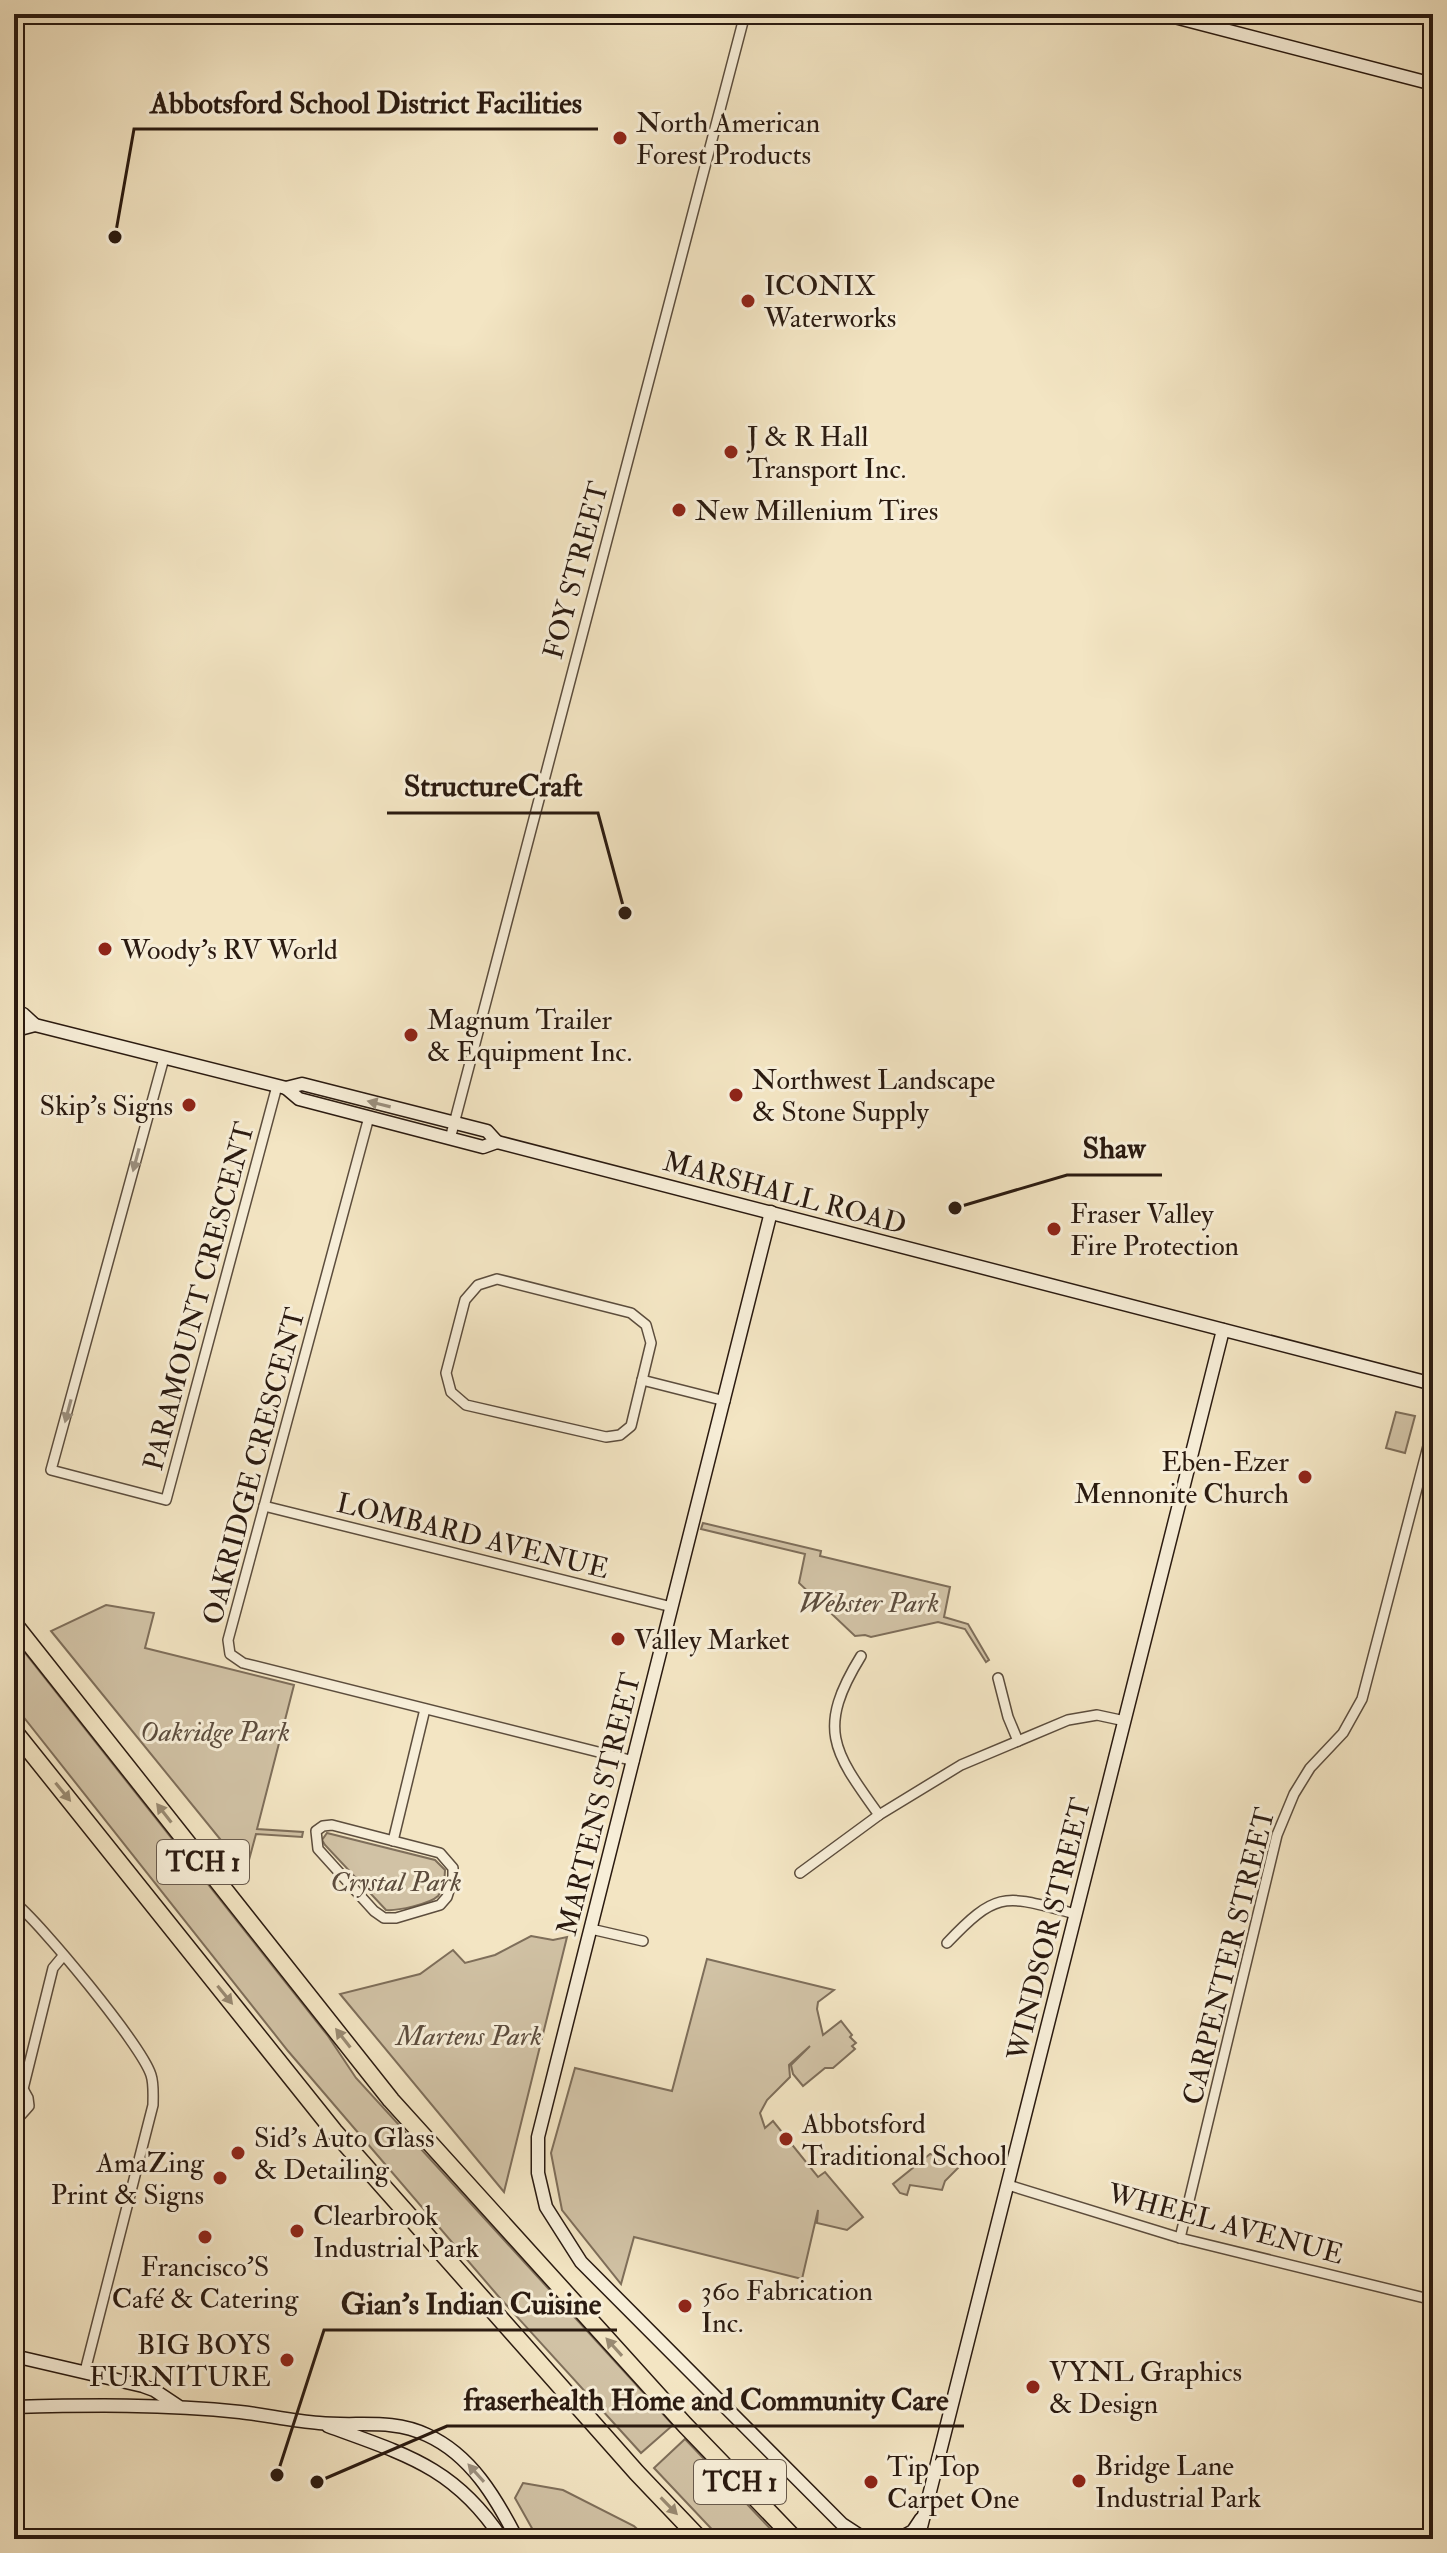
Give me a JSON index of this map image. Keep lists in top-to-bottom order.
{
  "streets": {
    "highway": ["TCH 1"],
    "street": [
      "FOY STREET",
      "MARSHALL ROAD",
      "PARAMOUNT CRESCENT",
      "OAKRIDGE CRESCENT",
      "LOMBARD AVENUE",
      "MARTENS STREET",
      "WINDSOR STREET",
      "CARPENTER STREET",
      "WHEEL AVENUE"
    ]
  },
  "crossings": [
    ["FOY STREET", "MARSHALL ROAD"],
    ["MARSHALL ROAD", "PARAMOUNT CRESCENT"],
    ["MARSHALL ROAD", "OAKRIDGE CRESCENT"],
    ["MARSHALL ROAD", "MARTENS STREET"],
    ["MARSHALL ROAD", "WINDSOR STREET"],
    ["OAKRIDGE CRESCENT", "LOMBARD AVENUE"],
    ["OAKRIDGE CRESCENT", "MARTENS STREET"],
    ["LOMBARD AVENUE", "MARTENS STREET"],
    ["WINDSOR STREET", "WHEEL AVENUE"],
    ["CARPENTER STREET", "WHEEL AVENUE"]
  ],
  "parks": [
    "Webster Park",
    "Oakridge Park",
    "Crystal Park",
    "Martens Park"
  ],
  "places": [
    "North American Forest Products",
    "Abbotsford School District Facilities",
    "ICONIX Waterworks",
    "J & R Hall Transport Inc.",
    "New Millenium Tires",
    "StructureCraft",
    "Woody's RV World",
    "Magnum Trailer & Equipment Inc.",
    "Northwest Landscape & Stone Supply",
    "Skip's Signs",
    "Shaw",
    "Fraser Valley Fire Protection",
    "Eben-Ezer Mennonite Church",
    "Valley Market",
    "Abbotsford Traditional School",
    "Sid's Auto Glass & Detailing",
    "AmaZing Print & Signs",
    "Clearbrook Industrial Park",
    "Francisco'S Café & Catering",
    "360 Fabrication Inc.",
    "BIG BOYS FURNITURE",
    "VYNL Graphics & Design",
    "Gian's Indian Cuisine",
    "Bridge Lane Industrial Park",
    "fraserhealth Home and Community Care",
    "Tip Top Carpet One"
  ]
}
